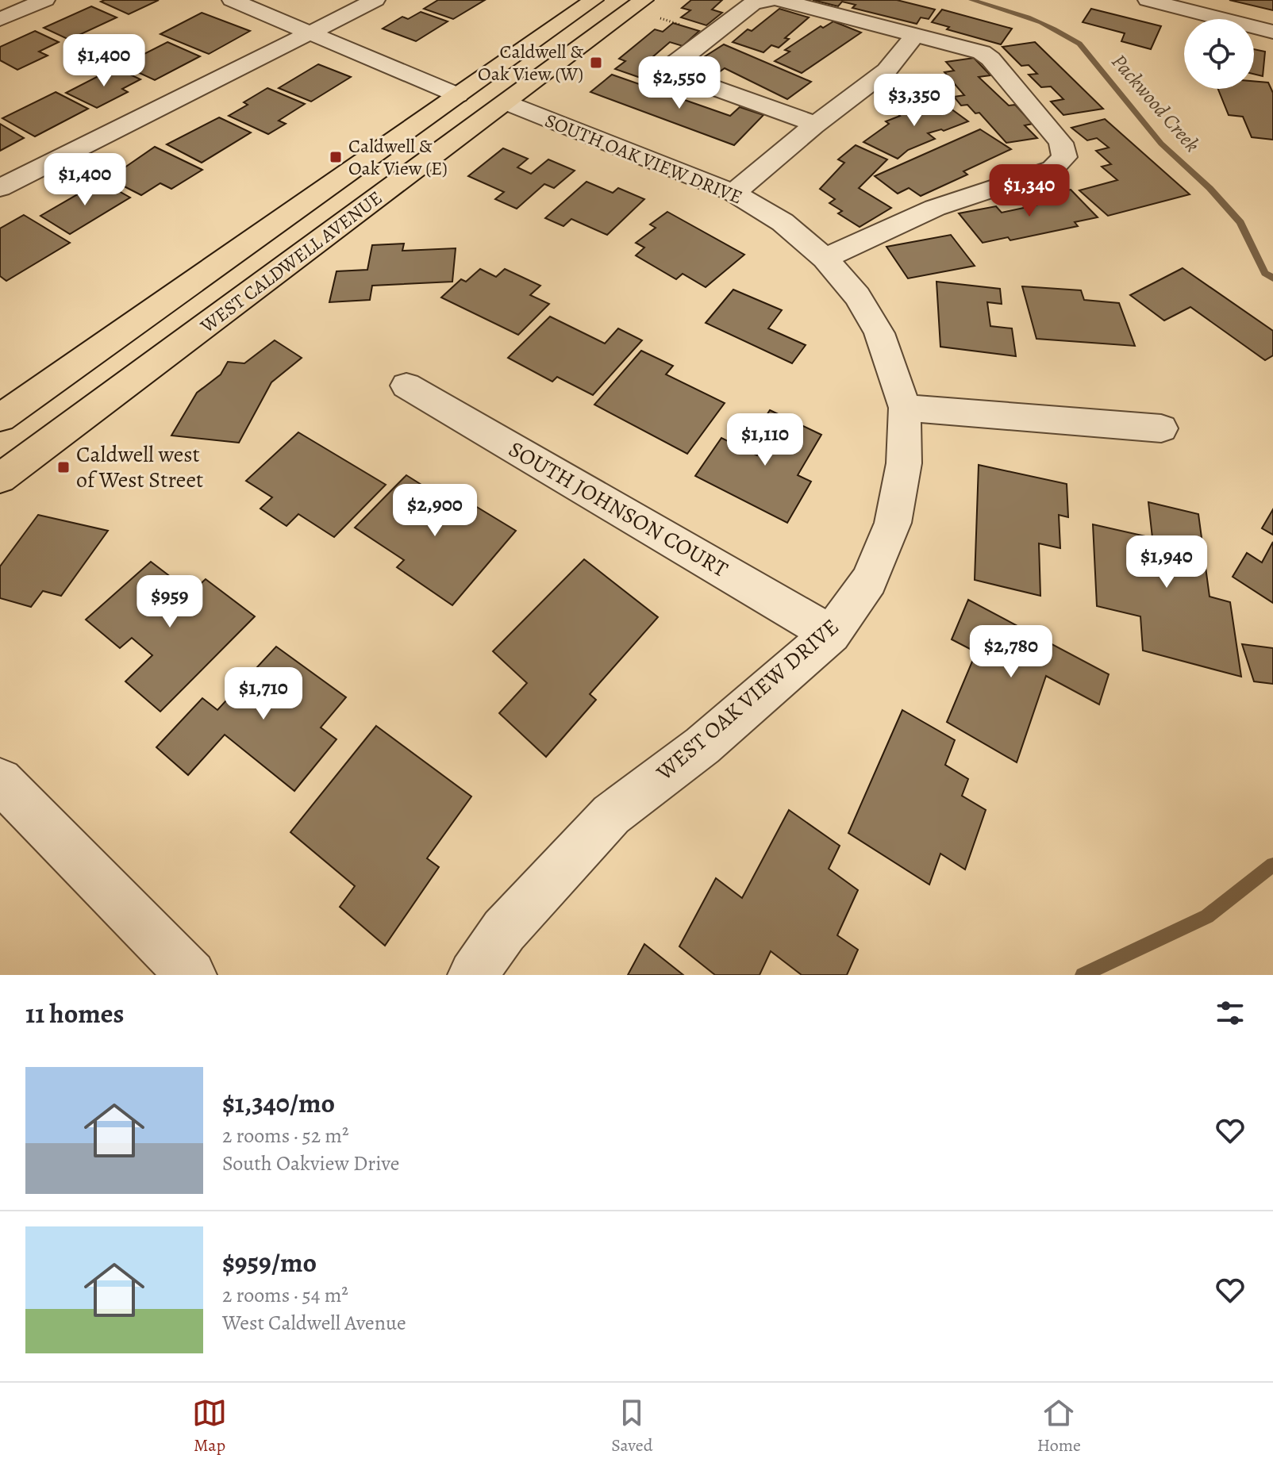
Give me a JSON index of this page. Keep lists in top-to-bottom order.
{
  "streets": {
    "main road": ["WEST CALDWELL AVENUE"],
    "street": ["SOUTH OAK VIEW DRIVE", "SOUTH JOHNSON COURT", "WEST OAK VIEW DRIVE"]
  },
  "crossings": [
    ["SOUTH OAK VIEW DRIVE", "WEST CALDWELL AVENUE"],
    ["SOUTH OAK VIEW DRIVE", "WEST OAK VIEW DRIVE"],
    ["SOUTH JOHNSON COURT", "WEST OAK VIEW DRIVE"]
  ],
  "water": ["Packwood Creek"],
  "places": {
    "transit": ["Caldwell & Oak View (W)", "Caldwell & Oak View (E)", "Caldwell west of West Street"]
  },
  "page": {
    "price": [
      "$1,400",
      "$2,550",
      "$3,350",
      "$1,400",
      "$1,340",
      "$1,110",
      "$2,900",
      "$1,940",
      "$959",
      "$2,780",
      "$1,710"
    ],
    "heading": "11 homes",
    "list": [
      {
        "name": "$1,340/mo",
        "note": "2 rooms · 52 m² · South Oakview Drive"
      },
      {
        "name": "$959/mo",
        "note": "2 rooms · 54 m² · West Caldwell Avenue"
      }
    ],
    "tabs": ["Map", "Saved", "Home"]
  }
}
